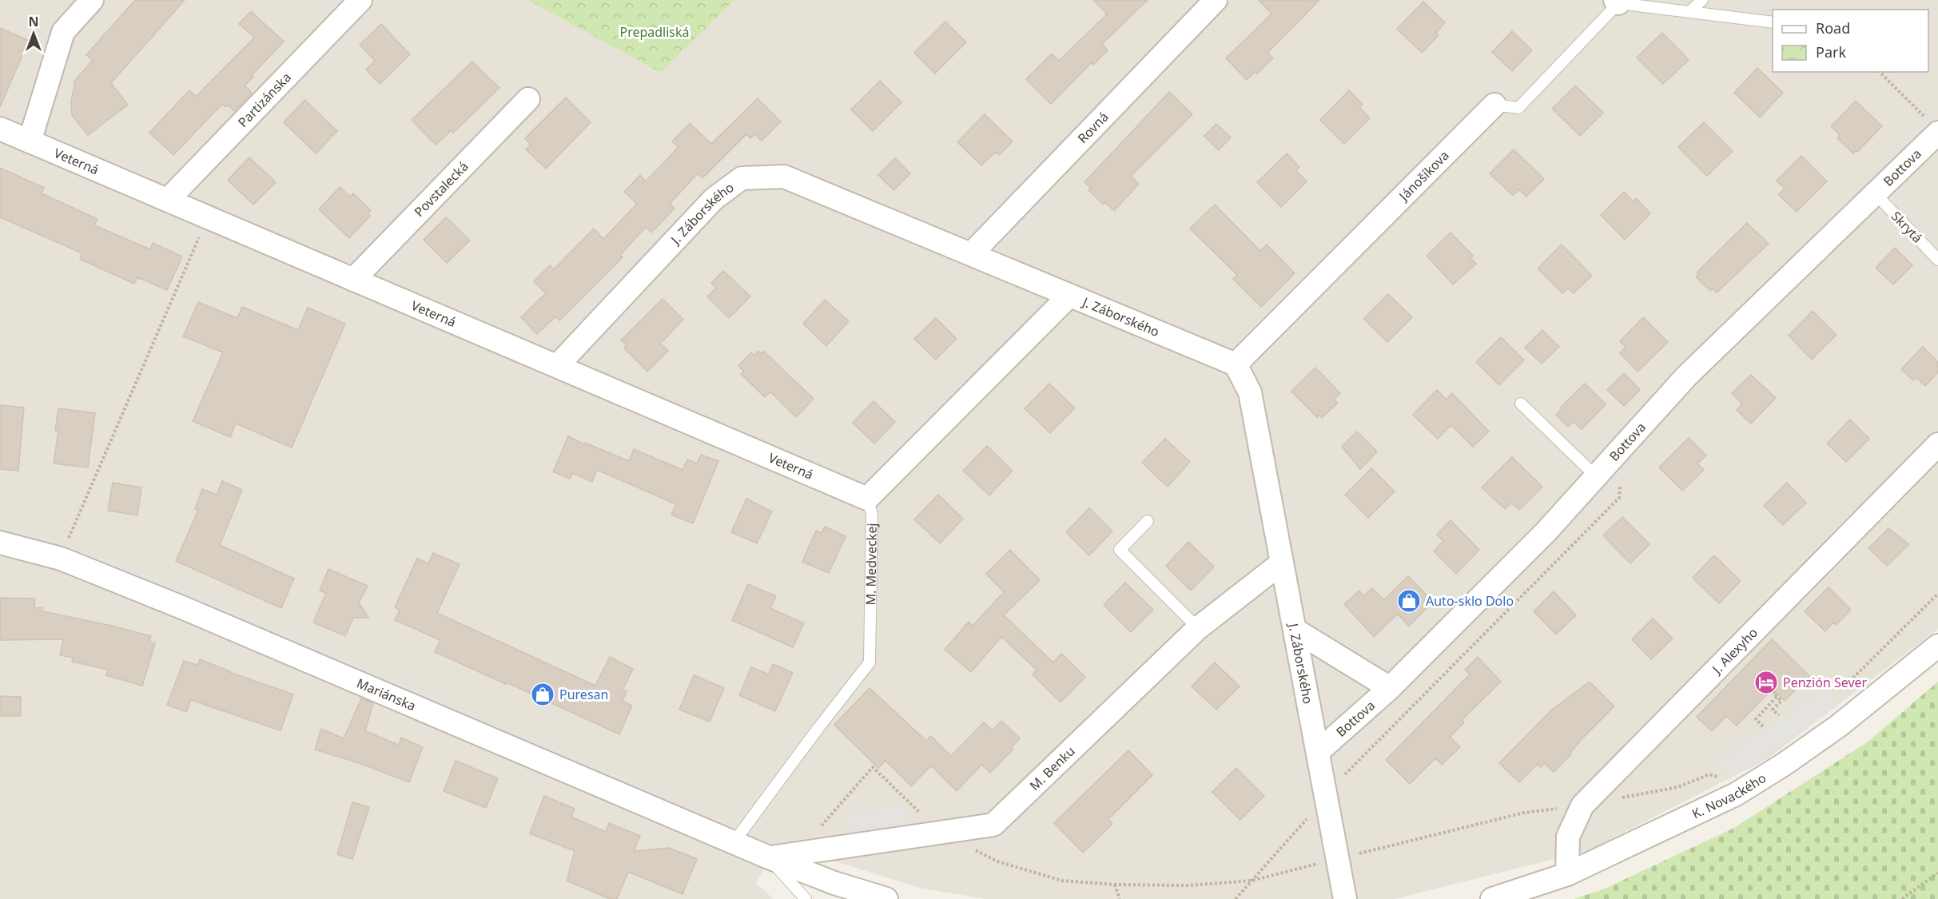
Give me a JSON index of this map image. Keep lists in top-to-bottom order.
{
  "streets": {
    "street": [
      "Partizánska",
      "Rovná",
      "Veterná",
      "Bottova",
      "Jánošíkova",
      "Povstalecká",
      "J. Záborského",
      "J. Alexyho",
      "Mariánska",
      "M. Benku",
      "K. Novackého"
    ],
    "lane": ["Skrytá", "M. Medveckej"]
  },
  "crossings": [
    ["Partizánska", "Veterná"],
    ["Rovná", "J. Záborského"],
    ["Veterná", "Povstalecká"],
    ["Veterná", "J. Záborského"],
    ["Veterná", "M. Medveckej"],
    ["Bottova", "J. Záborského"],
    ["Bottova", "Skrytá"],
    ["Jánošíkova", "J. Záborského"],
    ["J. Záborského", "M. Benku"],
    ["M. Medveckej", "Mariánska"],
    ["J. Alexyho", "K. Novackého"],
    ["Mariánska", "M. Benku"]
  ],
  "parks": ["Prepadliská"],
  "places": {
    "shop": ["Auto-sklo Dolo", "Puresan"],
    "hotel": ["Penzión Sever"]
  },
  "legend": ["Road", "Park"],
  "north": "top"
}
